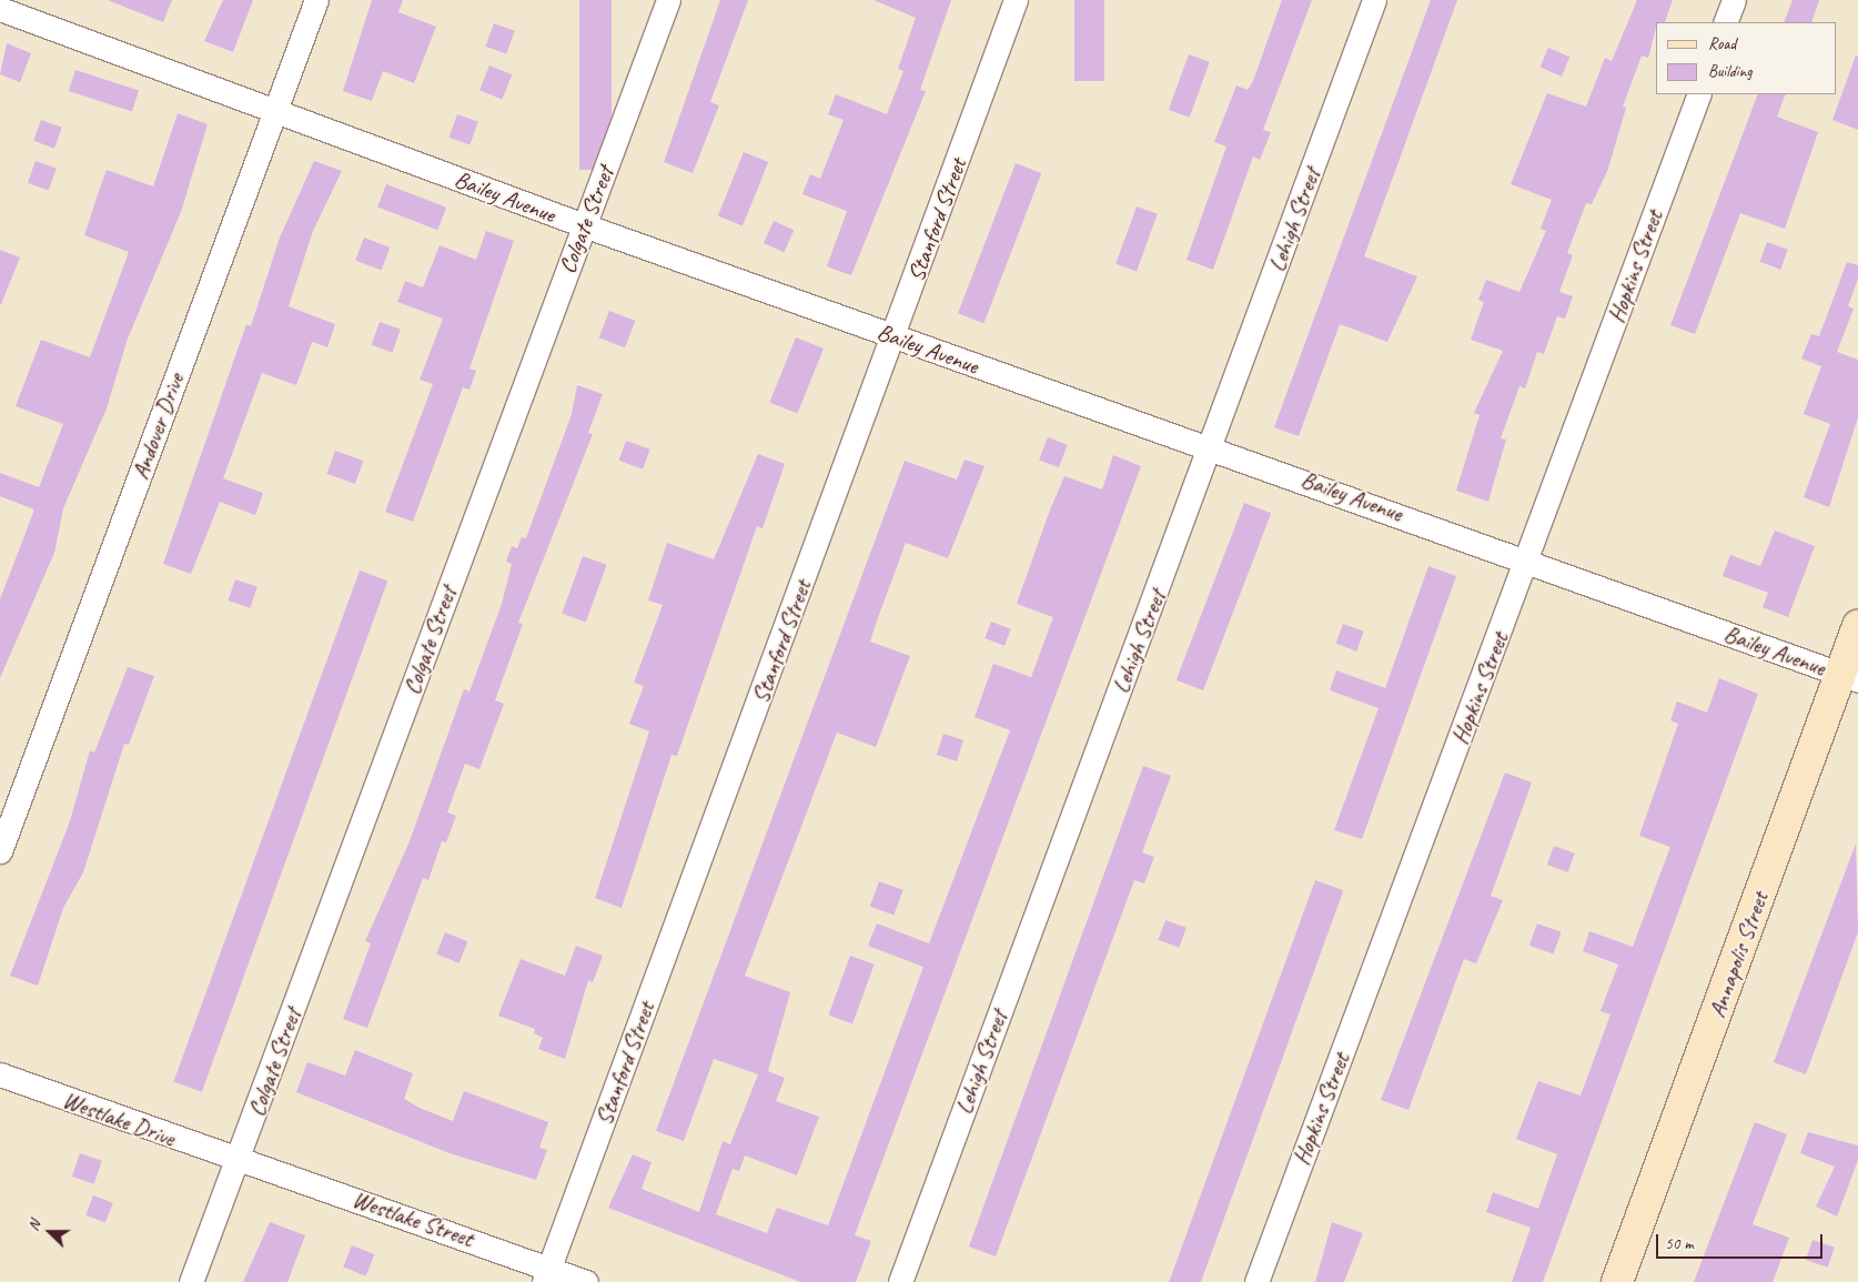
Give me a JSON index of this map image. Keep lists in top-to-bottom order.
{
  "streets": {
    "street": [
      "Bailey Avenue",
      "Colgate Street",
      "Stanford Street",
      "Lehigh Street",
      "Hopkins Street",
      "Andover Drive",
      "Annapolis Street",
      "Westlake Drive",
      "Westlake Street"
    ]
  },
  "crossings": [
    ["Bailey Avenue", "Colgate Street"],
    ["Bailey Avenue", "Stanford Street"],
    ["Bailey Avenue", "Lehigh Street"],
    ["Bailey Avenue", "Hopkins Street"],
    ["Bailey Avenue", "Andover Drive"],
    ["Bailey Avenue", "Annapolis Street"],
    ["Colgate Street", "Westlake Drive"],
    ["Colgate Street", "Westlake Street"],
    ["Stanford Street", "Westlake Street"],
    ["Westlake Drive", "Westlake Street"]
  ],
  "legend": ["Road", "Building"],
  "scale_bar": "50 m",
  "north": "left"
}
